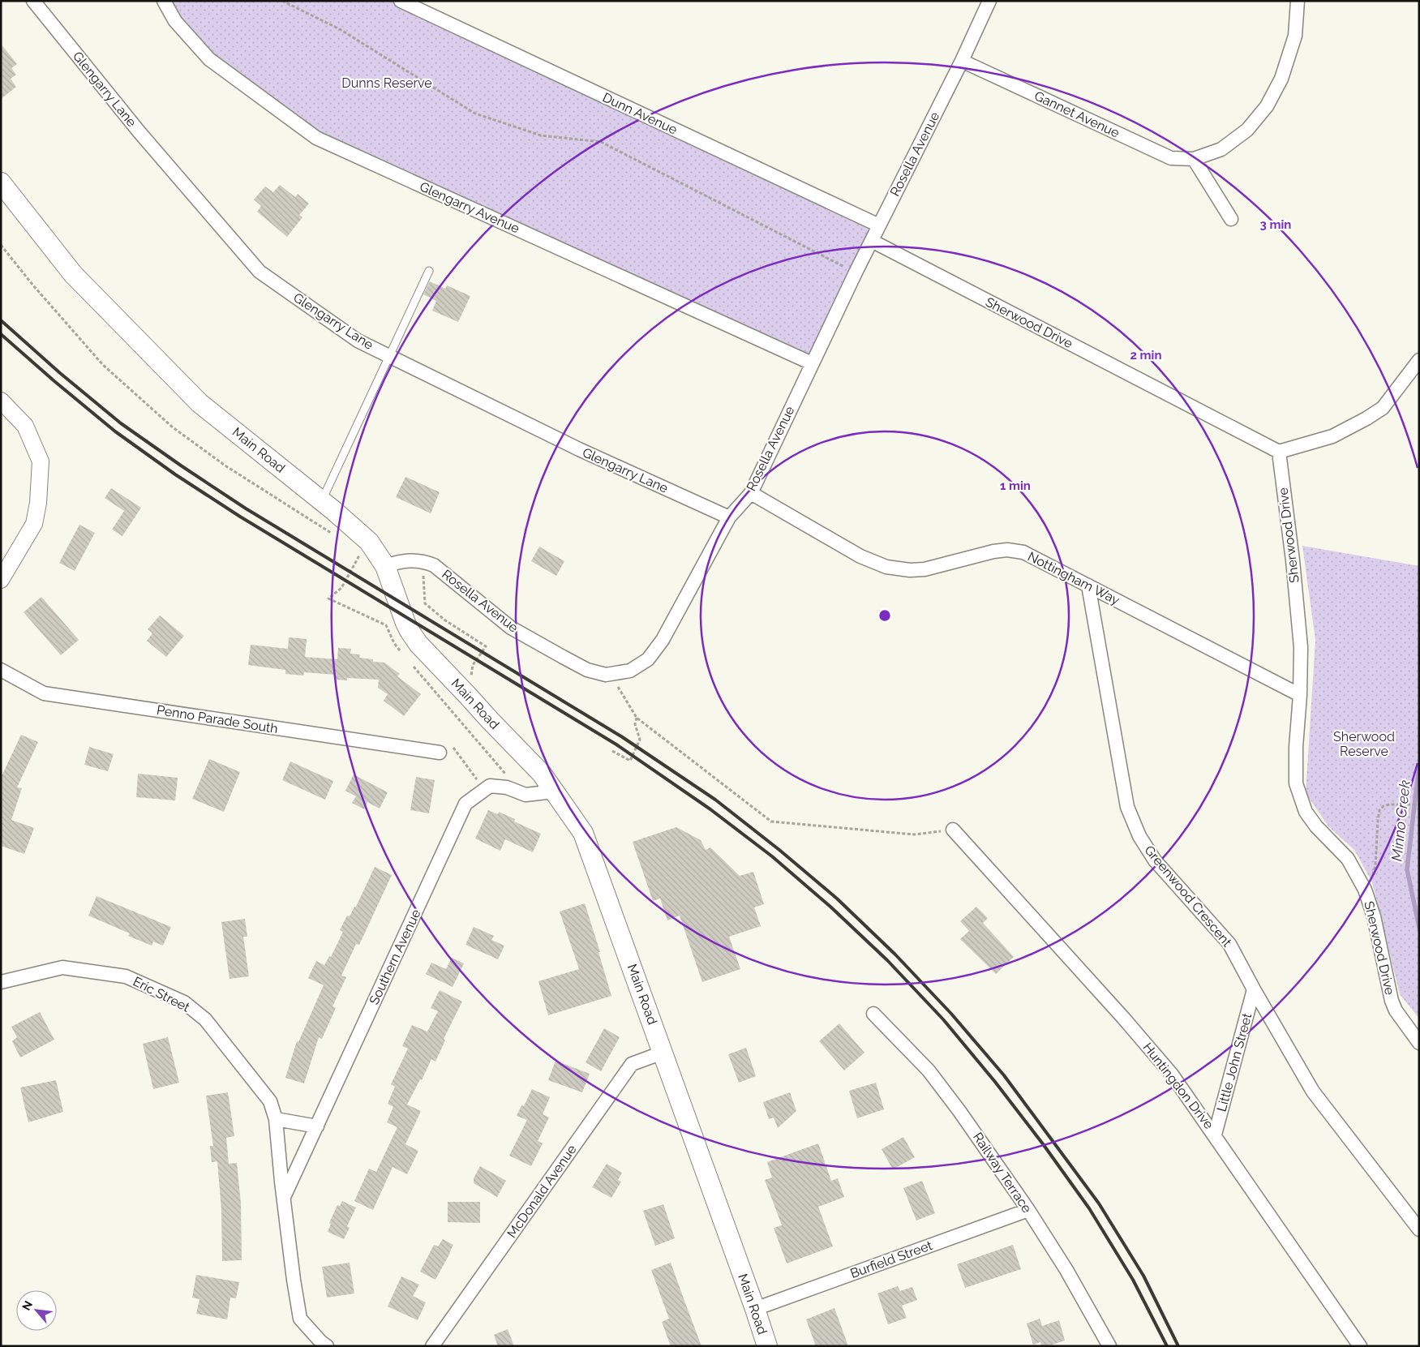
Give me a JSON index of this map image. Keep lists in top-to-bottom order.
{
  "streets": {
    "main road": ["Main Road"],
    "street": [
      "Glengarry Lane",
      "Dunn Avenue",
      "Gannet Avenue",
      "Rosella Avenue",
      "Glengarry Avenue",
      "Sherwood Drive",
      "Nottingham Way",
      "Penno Parade South",
      "Greenwood Crescent",
      "Southern Avenue",
      "Eric Street",
      "Little John Street",
      "Huntingdon Drive",
      "Railway Terrace",
      "McDonald Avenue",
      "Burfield Street"
    ]
  },
  "crossings": [
    ["Glengarry Lane", "Rosella Avenue"],
    ["Dunn Avenue", "Rosella Avenue"],
    ["Gannet Avenue", "Rosella Avenue"],
    ["Rosella Avenue", "Glengarry Avenue"],
    ["Rosella Avenue", "Sherwood Drive"],
    ["Rosella Avenue", "Main Road"],
    ["Rosella Avenue", "Nottingham Way"],
    ["Sherwood Drive", "Nottingham Way"],
    ["Main Road", "Southern Avenue"],
    ["Main Road", "McDonald Avenue"],
    ["Main Road", "Burfield Street"],
    ["Nottingham Way", "Greenwood Crescent"],
    ["Greenwood Crescent", "Little John Street"],
    ["Little John Street", "Huntingdon Drive"],
    ["Railway Terrace", "Burfield Street"]
  ],
  "water": ["Minno Creek"],
  "parks": ["Dunns Reserve", "Sherwood Reserve"],
  "north": "top left",
  "rings": ["3 min", "2 min", "1 min"]
}
